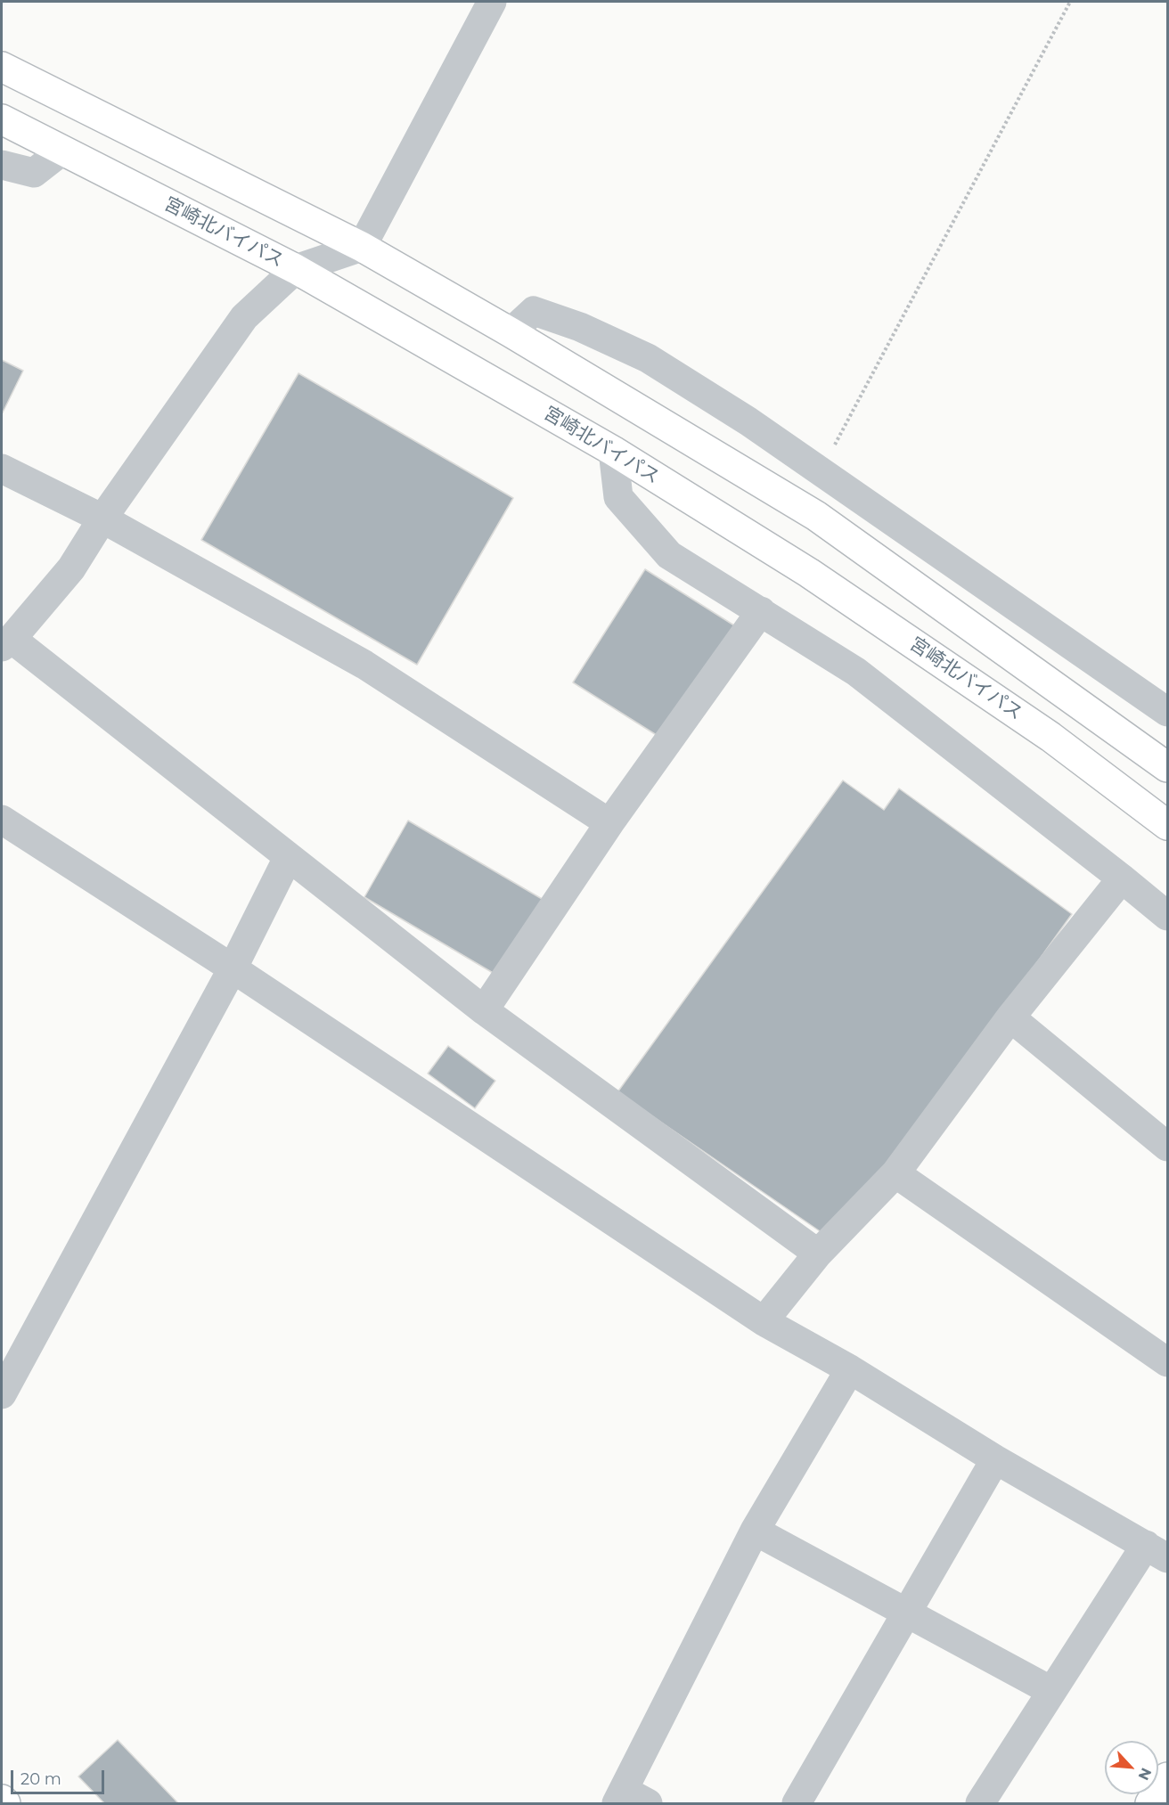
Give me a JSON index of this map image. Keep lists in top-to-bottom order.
{
  "streets": {
    "main road": ["宮崎北バイパス"]
  },
  "scale_bar": "20 m",
  "north": "bottom right"
}
